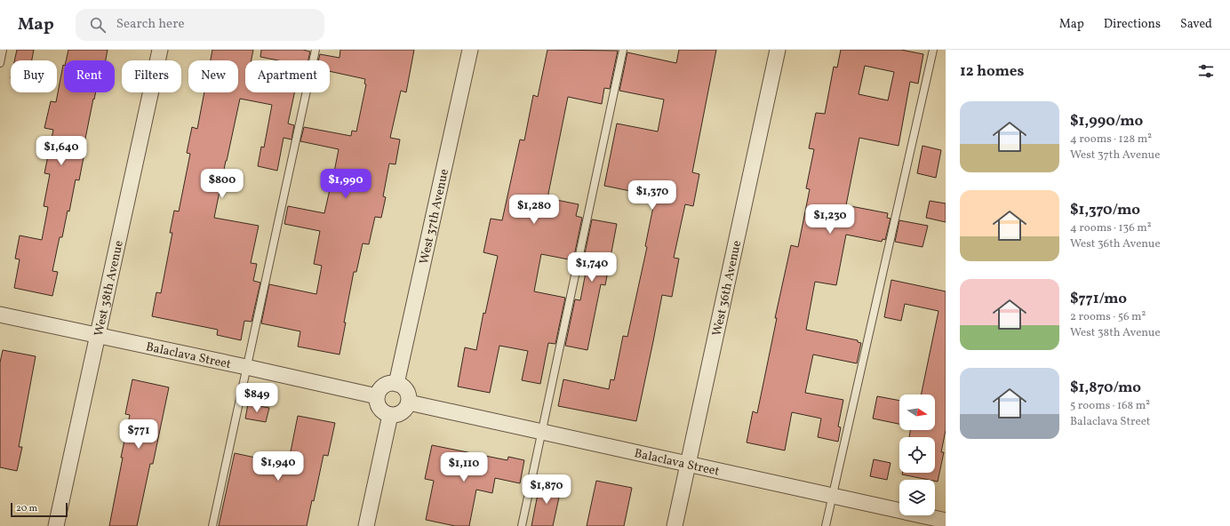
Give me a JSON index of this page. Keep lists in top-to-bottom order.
{
  "streets": {
    "street": [
      "West 37th Avenue",
      "West 38th Avenue",
      "West 36th Avenue",
      "Balaclava Street"
    ]
  },
  "crossings": [
    ["West 37th Avenue", "Balaclava Street"],
    ["West 38th Avenue", "Balaclava Street"],
    ["West 36th Avenue", "Balaclava Street"]
  ],
  "scale_bar": "20 m",
  "north": "right",
  "page": {
    "header": "Map",
    "search": "Search here",
    "nav": ["Map", "Directions", "Saved"],
    "heading": "12 homes",
    "chip": [
      "Buy",
      "Rent",
      "Filters",
      "New",
      "Apartment"
    ],
    "list": [
      {
        "name": "$1,990/mo",
        "note": "4 rooms · 128 m² · West 37th Avenue"
      },
      {
        "name": "$1,370/mo",
        "note": "4 rooms · 136 m² · West 36th Avenue"
      },
      {
        "name": "$771/mo",
        "note": "2 rooms · 56 m² · West 38th Avenue"
      },
      {
        "name": "$1,870/mo",
        "note": "5 rooms · 168 m² · Balaclava Street"
      }
    ],
    "price": [
      "$1,640",
      "$800",
      "$1,990",
      "$1,370",
      "$1,280",
      "$1,230",
      "$1,740",
      "$849",
      "$771",
      "$1,940",
      "$1,110",
      "$1,870"
    ],
    "scale": "20 m"
  }
}
